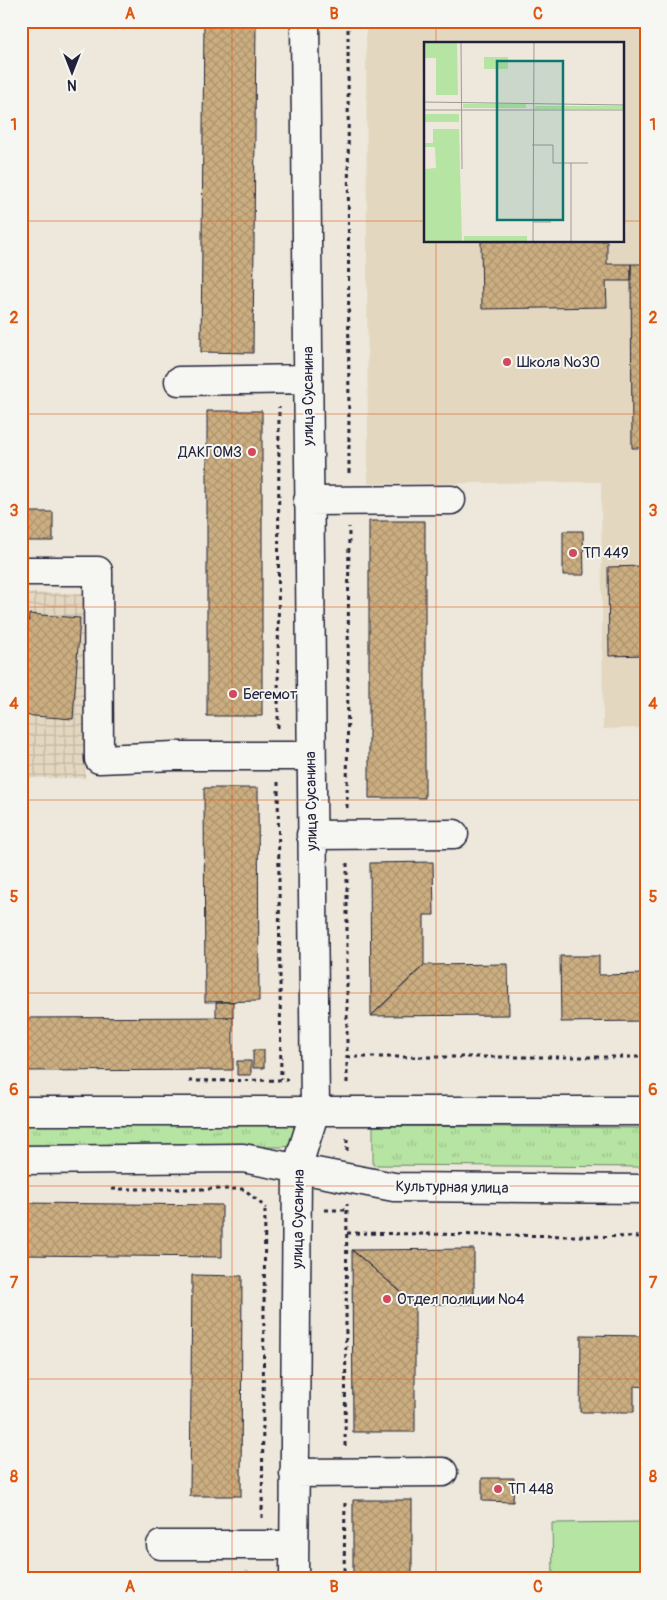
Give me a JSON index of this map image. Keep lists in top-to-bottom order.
{
  "streets": {
    "street": ["улица Сусанина", "Культурная улица"]
  },
  "crossings": [
    ["улица Сусанина", "Культурная улица"]
  ],
  "places": [
    "Школа №30",
    "ДАКГОМЗ",
    "ТП 449",
    "Бегемот",
    "Отдел полиции №4",
    "ТП 448"
  ],
  "north": "bottom",
  "grid": {
    "columns": ["A", "B", "C"],
    "rows": [
      "1",
      "2",
      "3",
      "4",
      "5",
      "6",
      "7",
      "8"
    ]
  }
}
